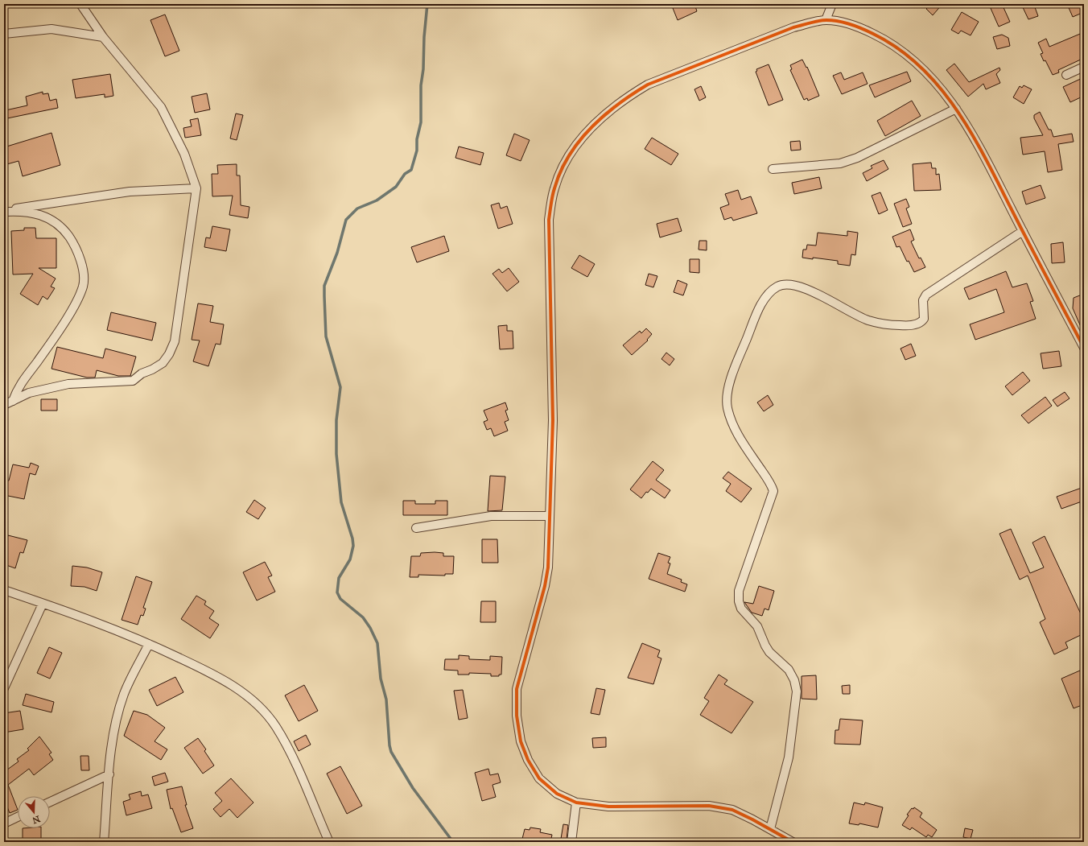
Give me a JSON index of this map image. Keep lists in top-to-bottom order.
{
  "north": "bottom"
}
